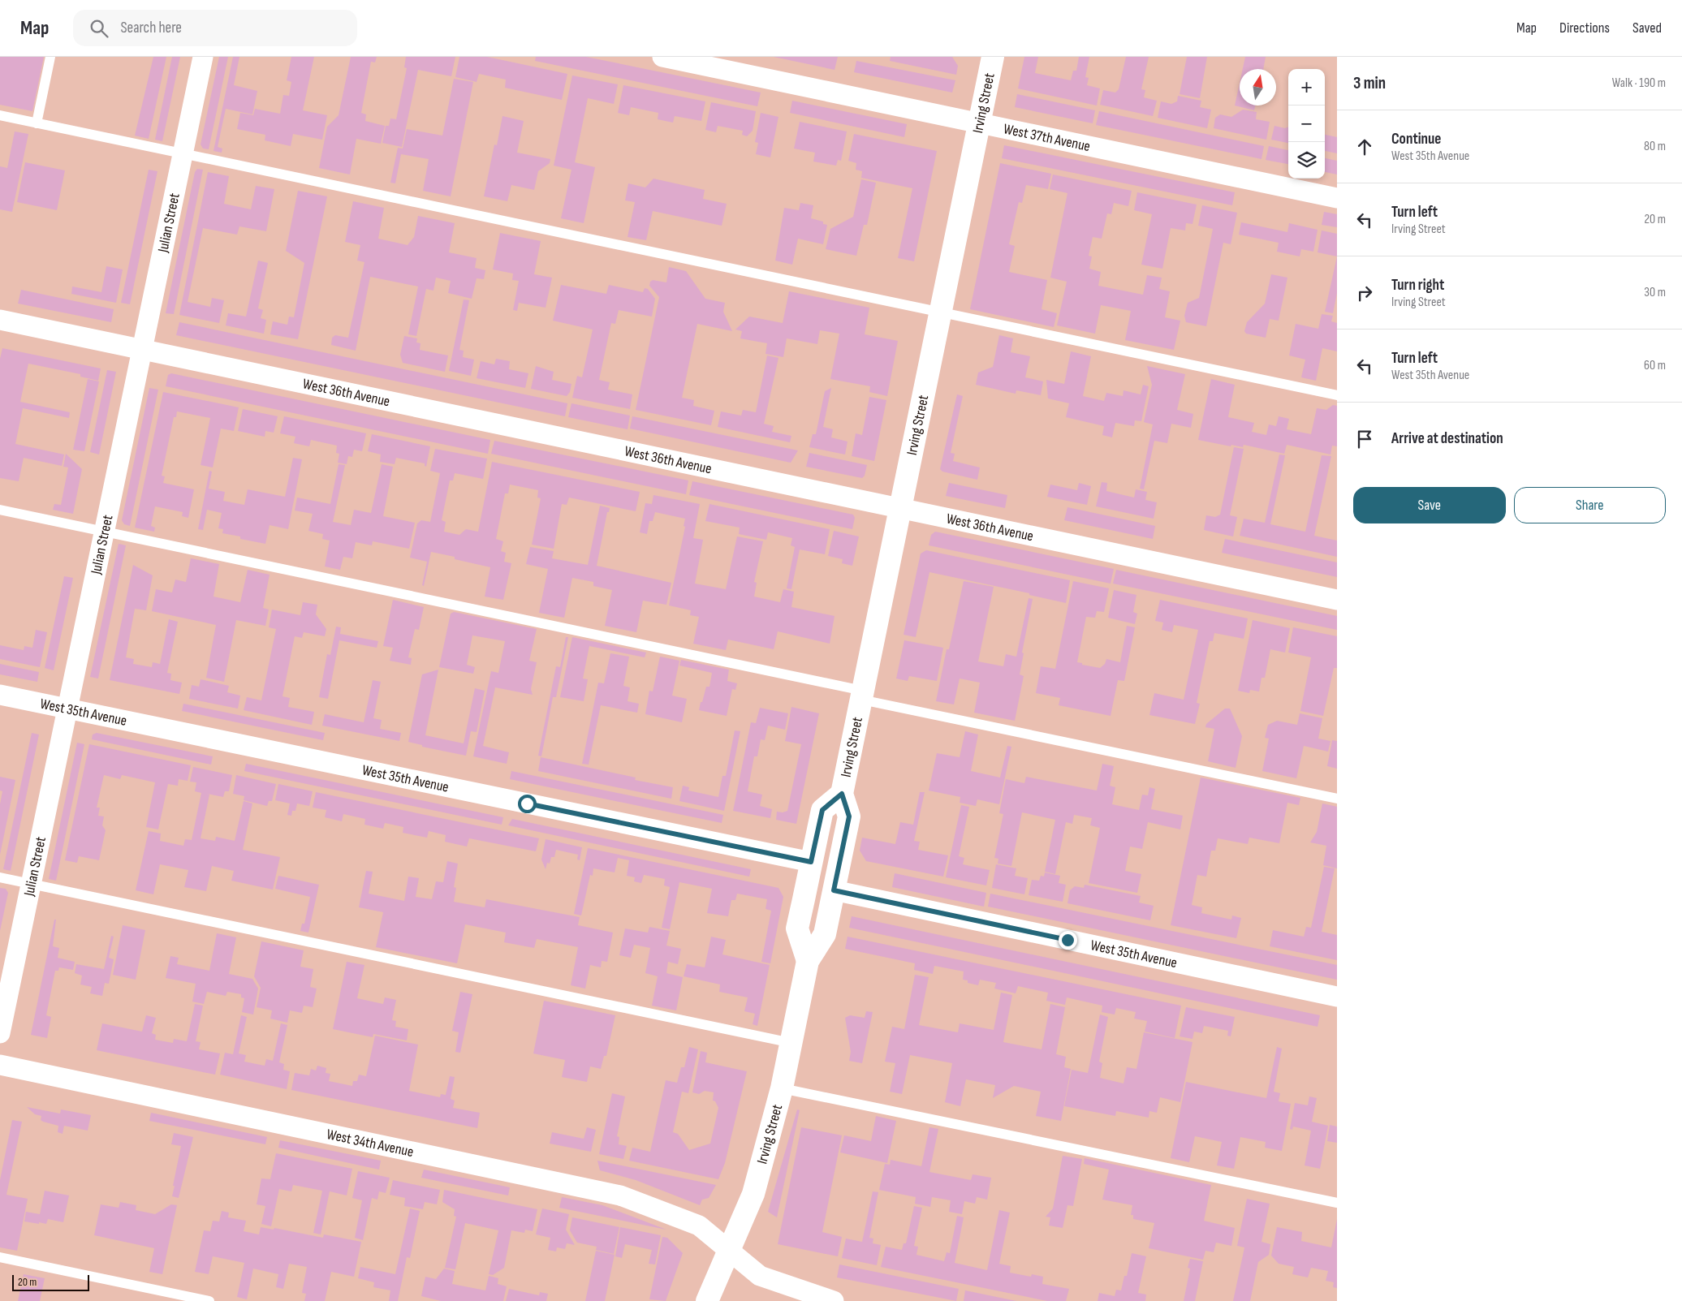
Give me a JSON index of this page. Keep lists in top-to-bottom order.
{
  "streets": {
    "main road": ["Irving Street"],
    "street": [
      "West 37th Avenue",
      "Julian Street",
      "West 36th Avenue",
      "West 35th Avenue",
      "West 34th Avenue"
    ]
  },
  "crossings": [
    ["Irving Street", "West 37th Avenue"],
    ["Irving Street", "West 36th Avenue"],
    ["Irving Street", "West 35th Avenue"],
    ["Irving Street", "West 34th Avenue"],
    ["Julian Street", "West 36th Avenue"],
    ["Julian Street", "West 35th Avenue"]
  ],
  "scale_bar": "20 m",
  "north": "top",
  "page": {
    "header": "Map",
    "search": "Search here",
    "nav": ["Map", "Directions", "Saved"],
    "heading": ["3 min", "Walk · 190 m"],
    "map_buttons": ["+", "−"],
    "list": [
      ["Continue", "West 35th Avenue", "80 m"],
      ["Turn left", "Irving Street", "20 m"],
      ["Turn right", "Irving Street", "30 m"],
      ["Turn left", "West 35th Avenue", "60 m"],
      "Arrive at destination"
    ],
    "buttons": ["Save", "Share"],
    "scale": "20 m"
  }
}
